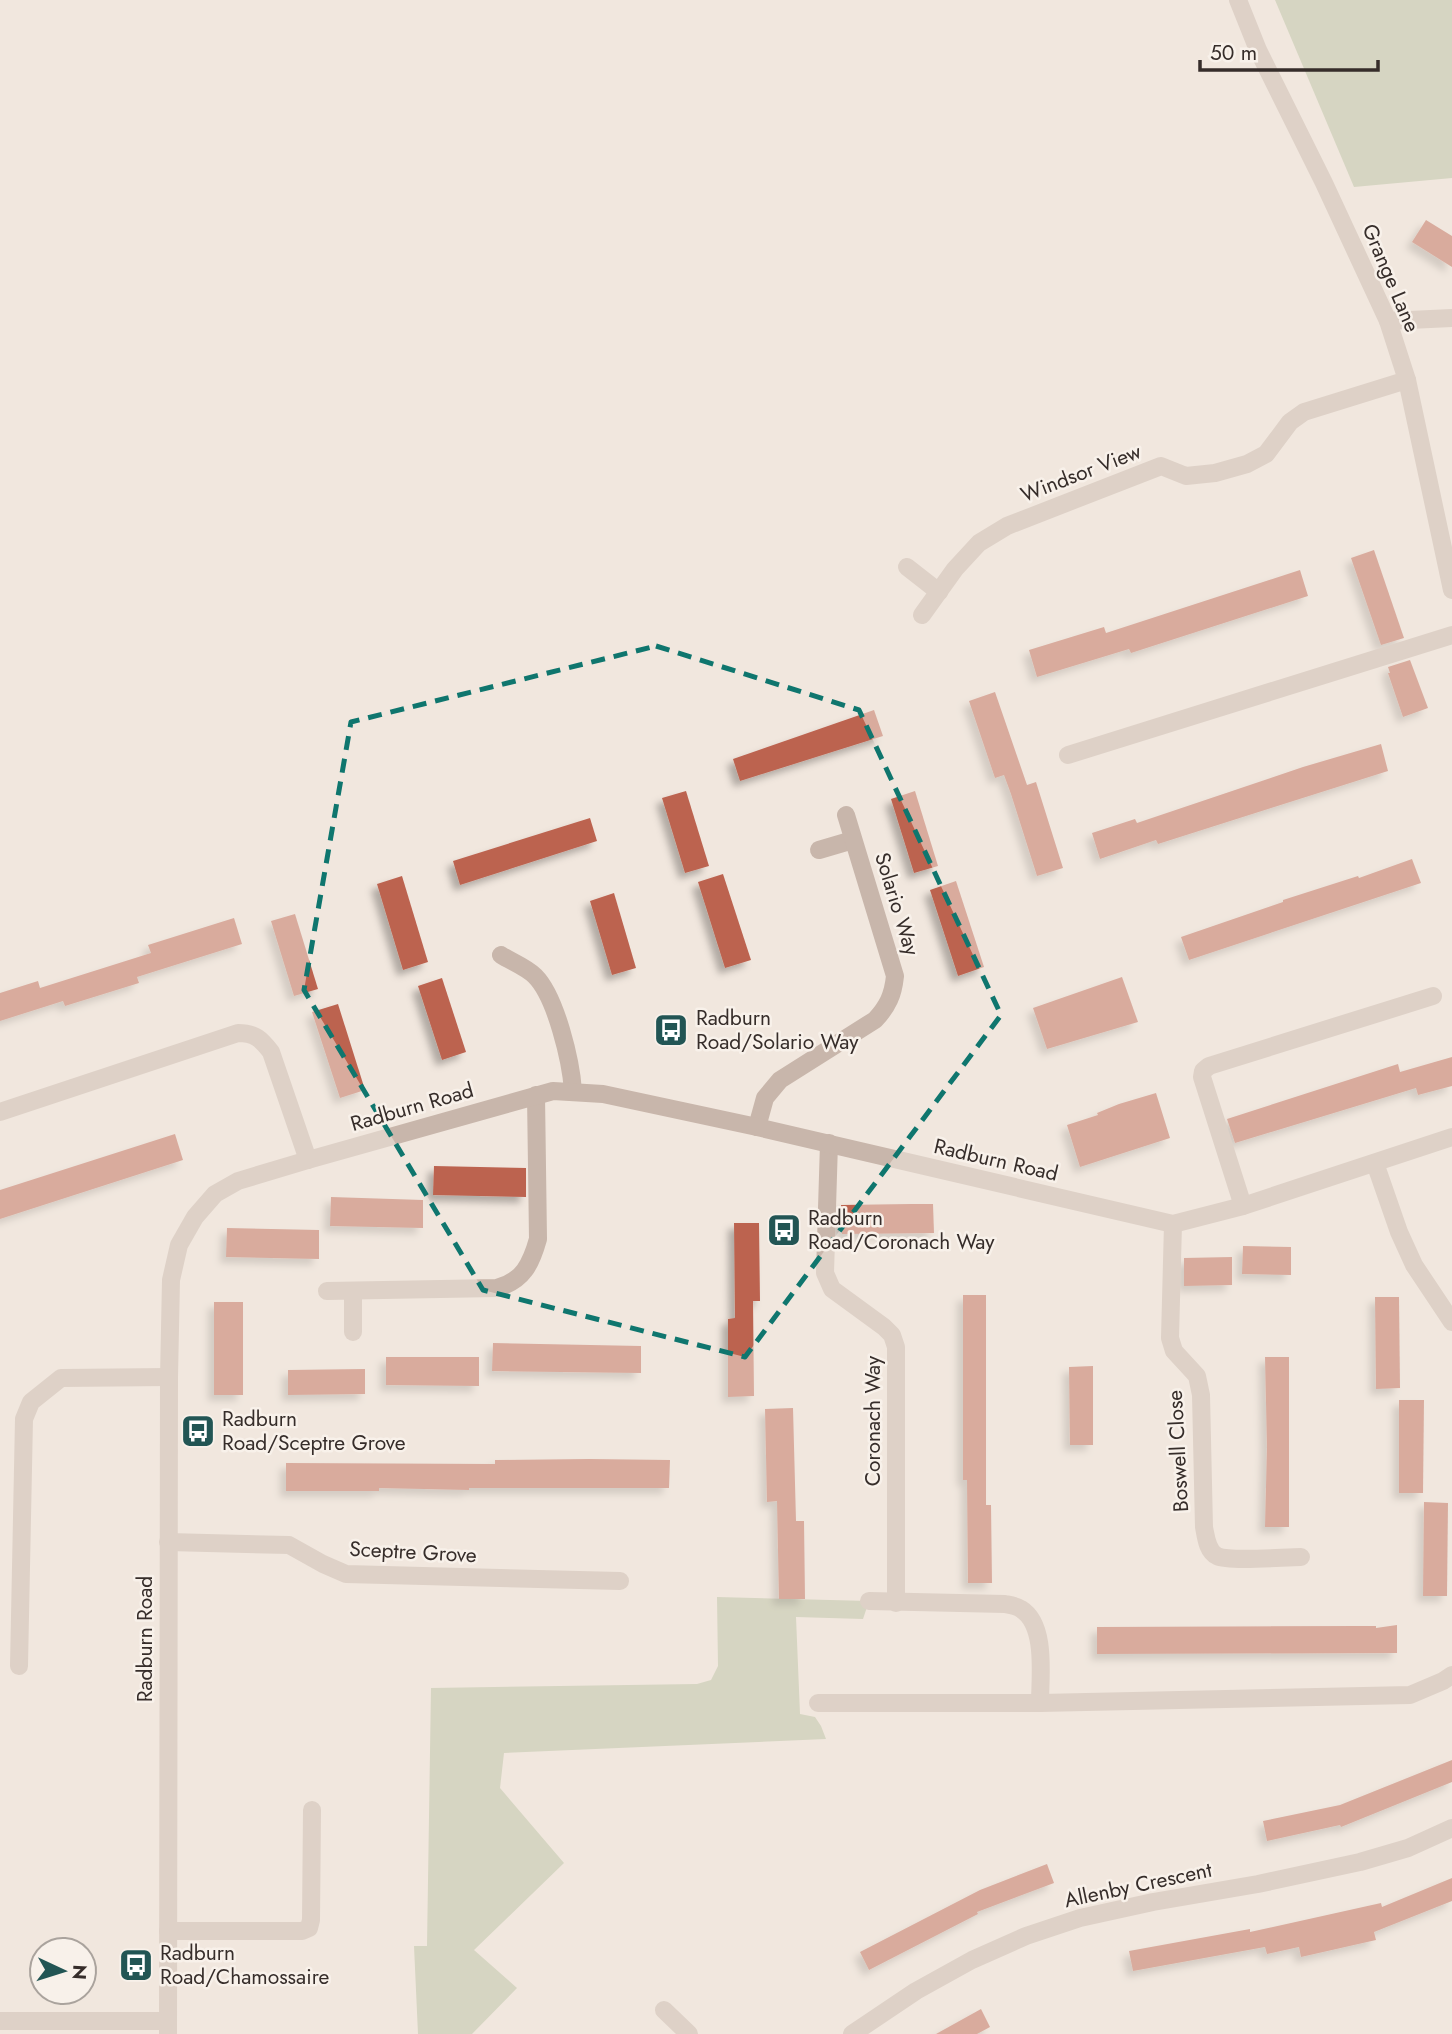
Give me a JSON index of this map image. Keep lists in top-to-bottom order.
{
  "streets": {
    "street": [
      "Grange Lane",
      "Windsor View",
      "Solario Way",
      "Radburn Road",
      "Coronach Way",
      "Boswell Close",
      "Sceptre Grove",
      "Allenby Crescent"
    ]
  },
  "crossings": [
    ["Grange Lane", "Windsor View"],
    ["Solario Way", "Radburn Road"],
    ["Radburn Road", "Coronach Way"],
    ["Radburn Road", "Boswell Close"],
    ["Radburn Road", "Sceptre Grove"]
  ],
  "places": {
    "bus stop": [
      "Radburn Road/Solario Way",
      "Radburn Road/Coronach Way",
      "Radburn Road/Sceptre Grove",
      "Radburn Road/Chamossaire"
    ]
  },
  "scale_bar": "50 m",
  "north": "right"
}
